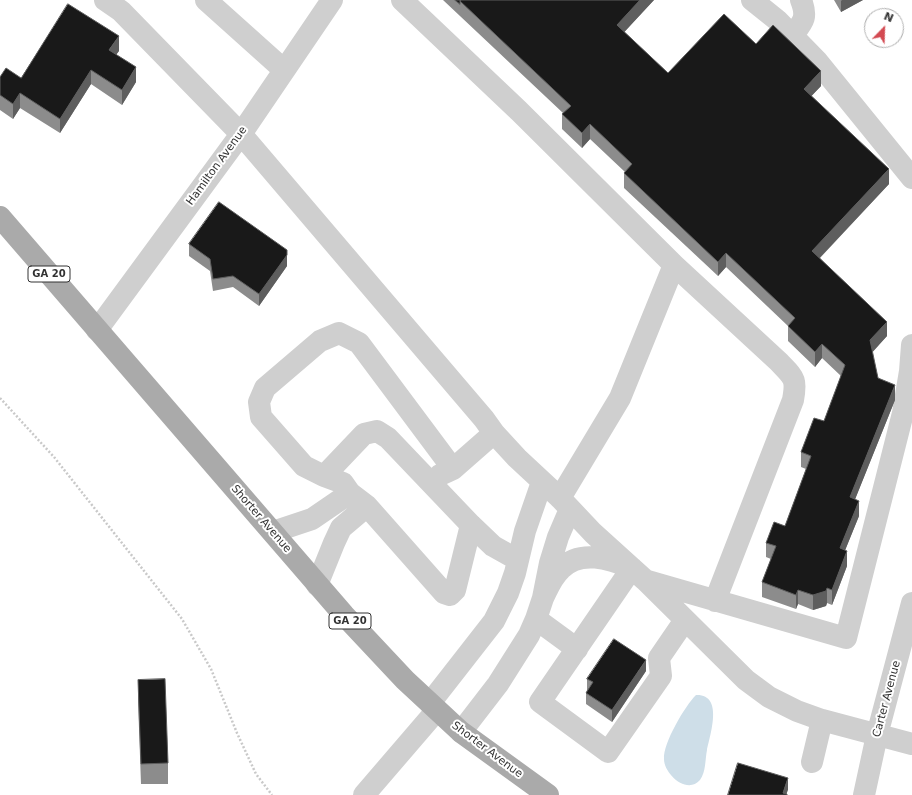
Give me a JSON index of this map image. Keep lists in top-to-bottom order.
{
  "streets": {
    "main road": ["GA 20", "Shorter Avenue"],
    "street": ["Hamilton Avenue", "Carter Avenue"]
  },
  "crossings": [
    ["Hamilton Avenue", "Shorter Avenue"]
  ],
  "north": "top right"
}
